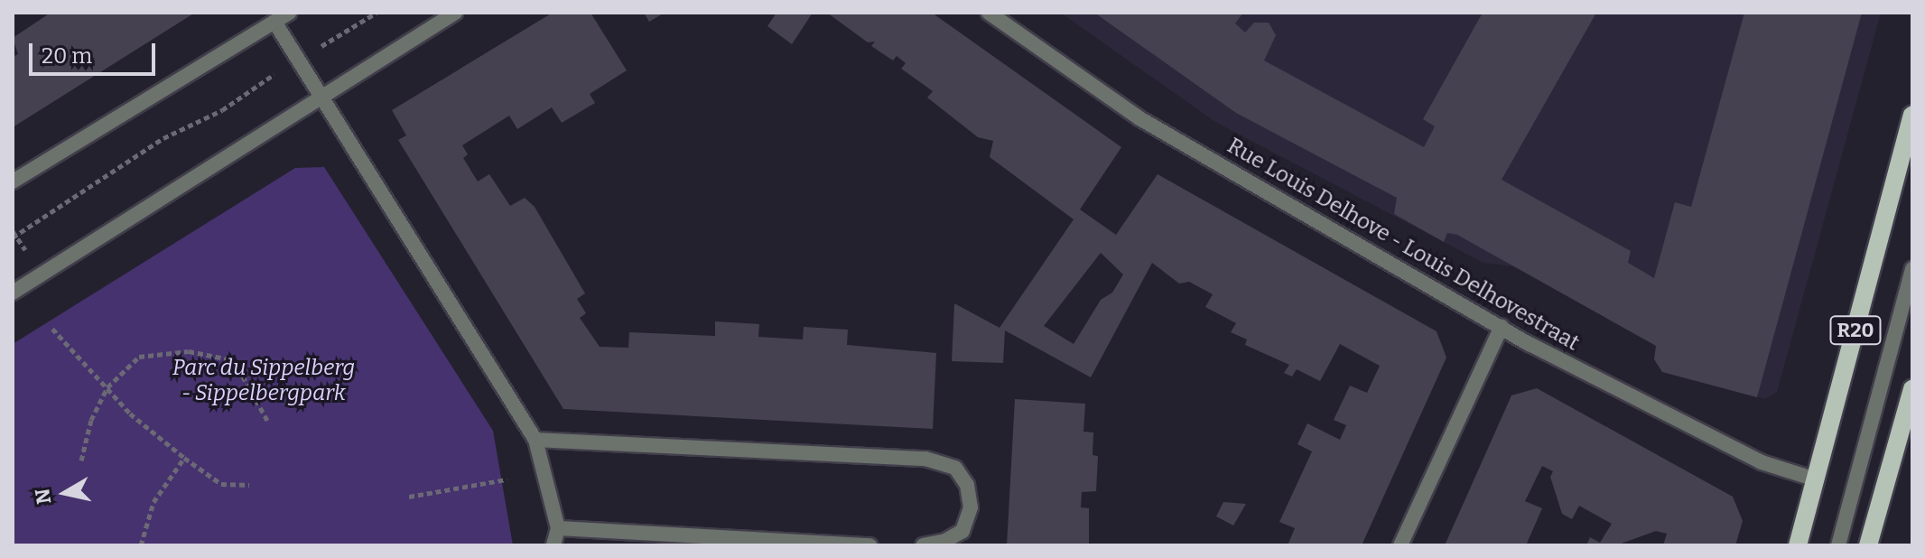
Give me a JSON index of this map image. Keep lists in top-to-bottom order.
{
  "streets": {
    "main road": ["R20"],
    "street": ["Rue Louis Delhove - Louis Delhovestraat"]
  },
  "crossings": [
    ["Rue Louis Delhove - Louis Delhovestraat", "R20"]
  ],
  "parks": ["Parc du Sippelberg - Sippelbergpark"],
  "scale_bar": "20 m",
  "north": "left"
}
